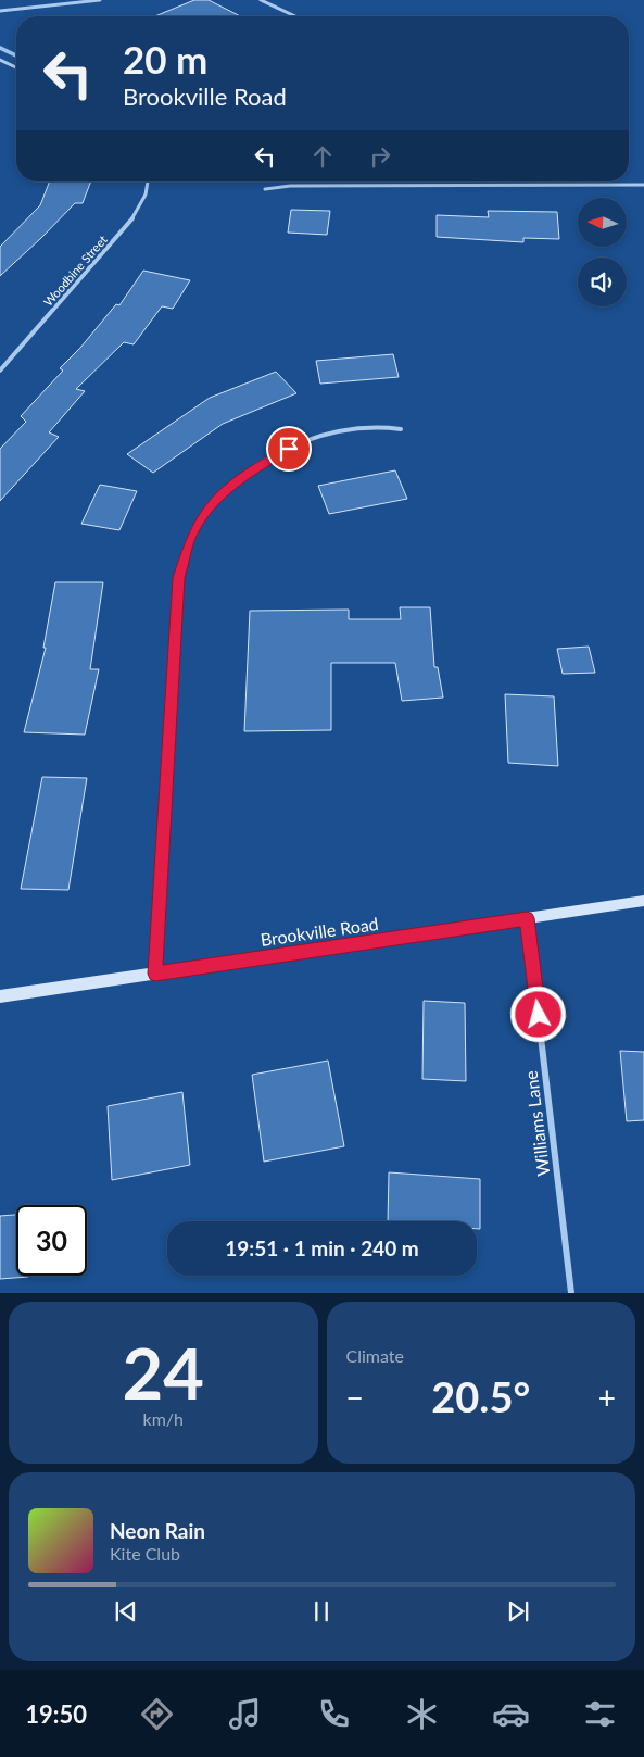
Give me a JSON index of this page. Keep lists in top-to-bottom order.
{
  "streets": {
    "main road": ["Brookville Road"],
    "street": ["Woodbine Street", "Williams Lane"]
  },
  "crossings": [
    ["Brookville Road", "Williams Lane"]
  ],
  "north": "left",
  "page": {
    "turn": ["20 m", "Brookville Road"],
    "limit": "30",
    "trip": "19:51 · 1 min · 240 m",
    "tile": [
      ["24", "km/h"],
      "Climate"
    ],
    "heat": ["−", "20.5°", "+"],
    "song": ["Neon Rain", "Kite Club"],
    "tabs": "19:50"
  }
}
